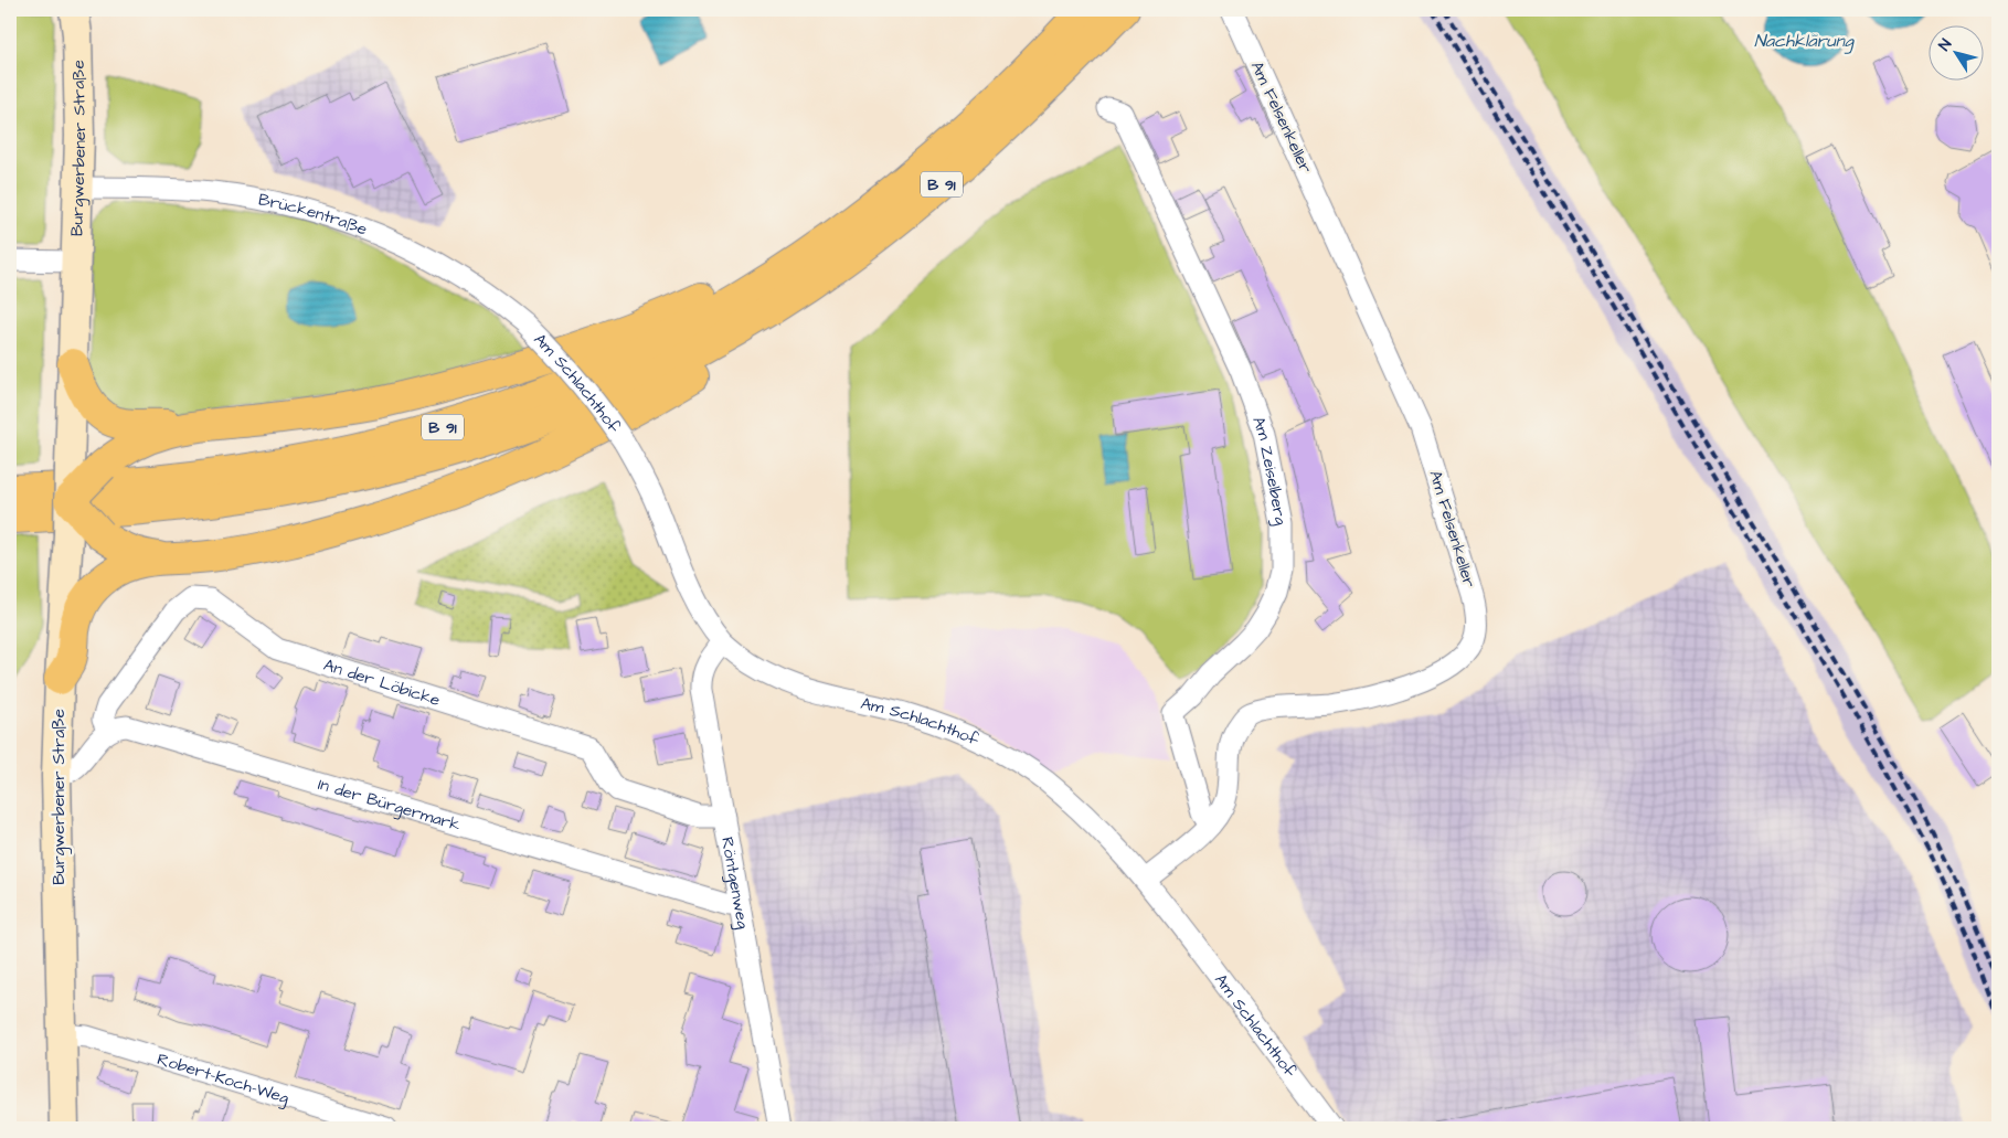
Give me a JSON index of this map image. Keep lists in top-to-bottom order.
{
  "streets": {
    "highway": ["B 91"],
    "main road": ["Burgwerbener Straße"],
    "street": [
      "Am Felsenkeller",
      "Brückentraße",
      "Am Schlachthof",
      "Am Zeiselberg",
      "An der Löbicke",
      "In der Bürgermark",
      "Röntgenweg",
      "Robert-Koch-Weg"
    ]
  },
  "crossings": [
    ["Am Felsenkeller", "Am Schlachthof"],
    ["Am Felsenkeller", "Am Zeiselberg"],
    ["Burgwerbener Straße", "Brückentraße"],
    ["Burgwerbener Straße", "Robert-Koch-Weg"],
    ["Brückentraße", "Am Schlachthof"],
    ["Am Schlachthof", "Röntgenweg"],
    ["An der Löbicke", "In der Bürgermark"],
    ["An der Löbicke", "Röntgenweg"],
    ["In der Bürgermark", "Röntgenweg"]
  ],
  "water": ["Nachklärung"],
  "north": "top left"
}
